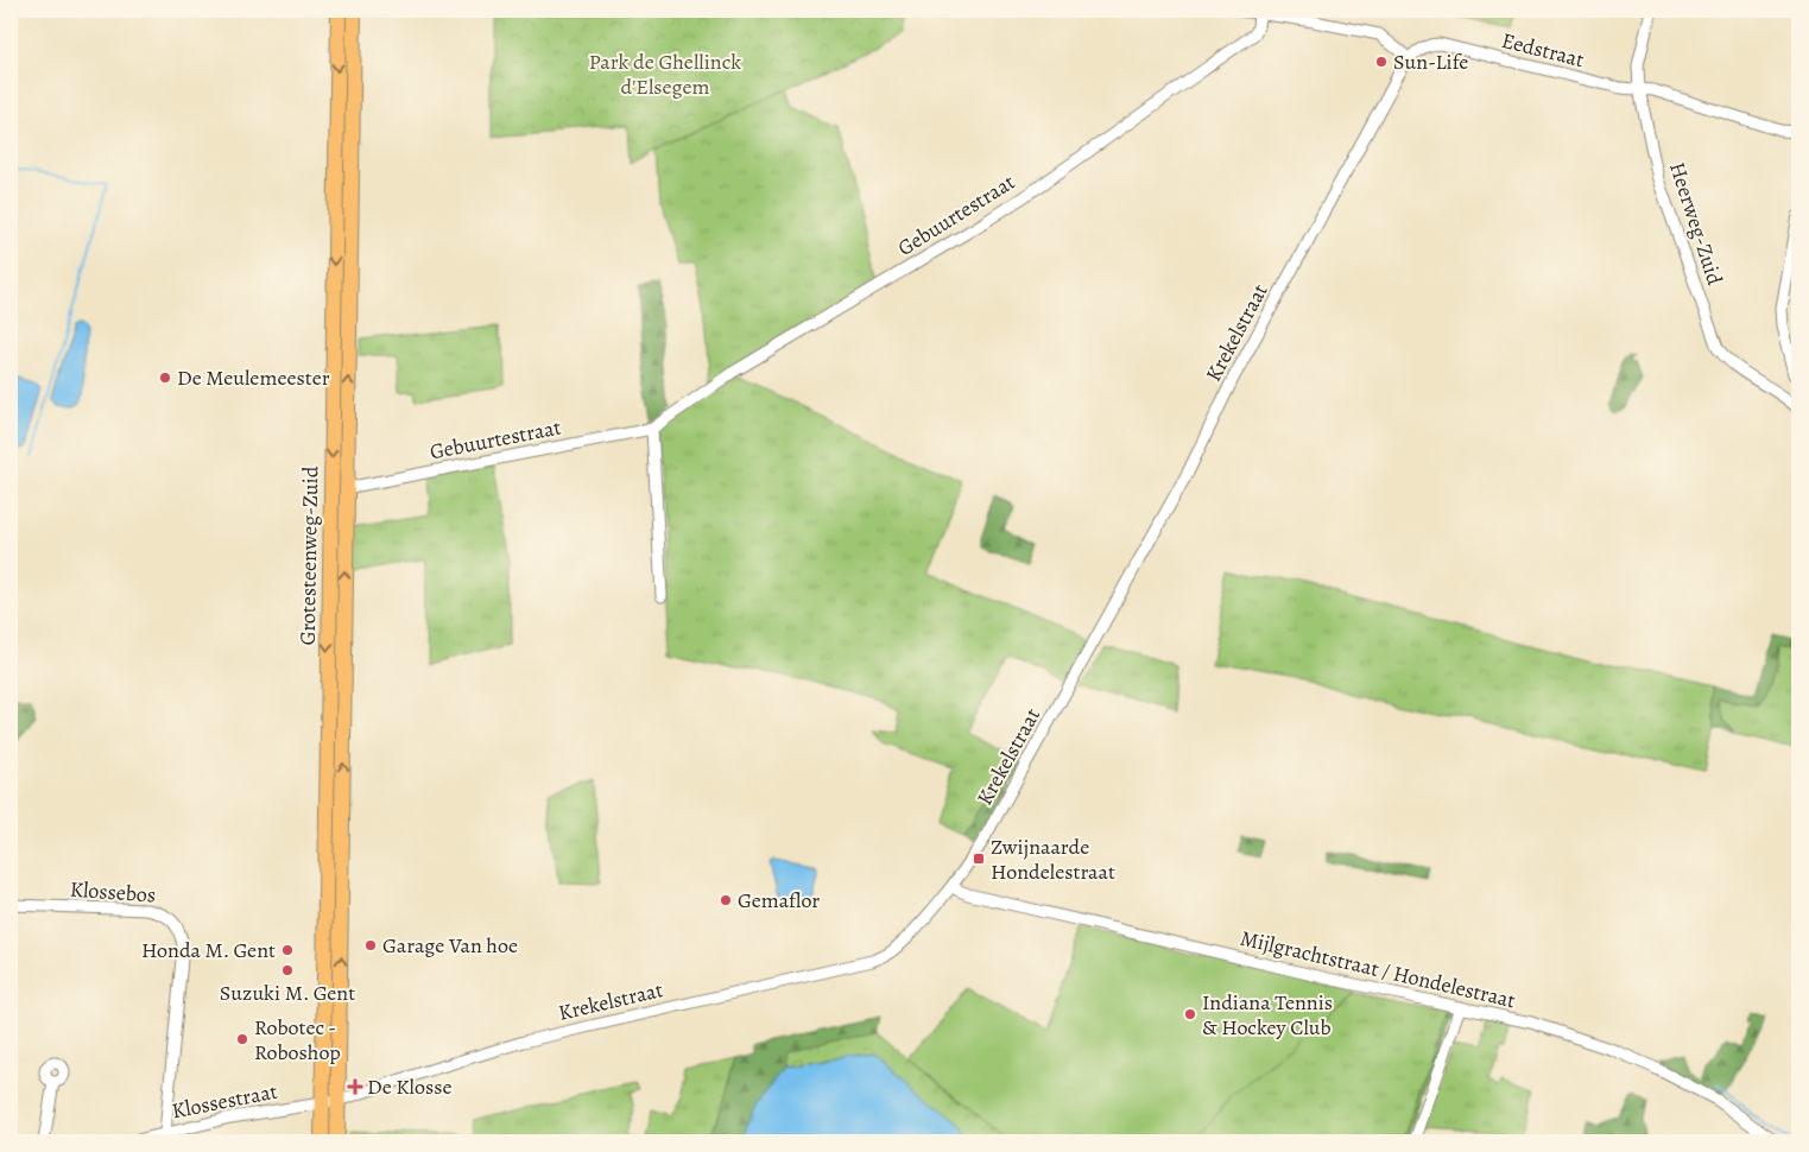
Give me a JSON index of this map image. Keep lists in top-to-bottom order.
{
  "streets": {
    "highway": ["Grotesteenweg-Zuid"],
    "street": [
      "Eedstraat",
      "Gebuurtestraat",
      "Heerweg-Zuid",
      "Krekelstraat",
      "Klossebos",
      "Mijlgrachtstraat / Hondelestraat",
      "Klossestraat"
    ]
  },
  "crossings": [
    ["Eedstraat", "Heerweg-Zuid"],
    ["Eedstraat", "Krekelstraat"],
    ["Gebuurtestraat", "Grotesteenweg-Zuid"],
    ["Krekelstraat", "Grotesteenweg-Zuid"],
    ["Krekelstraat", "Mijlgrachtstraat / Hondelestraat"],
    ["Krekelstraat", "Klossestraat"],
    ["Grotesteenweg-Zuid", "Klossestraat"],
    ["Klossebos", "Klossestraat"]
  ],
  "parks": ["Park de Ghellinck d'Elsegem"],
  "places": {
    "other": [
      "Sun-Life",
      "De Meulemeester",
      "Gemaflor",
      "Garage Van hoe",
      "Honda M. Gent",
      "Suzuki M. Gent",
      "Indiana Tennis & Hockey Club",
      "Robotec - Roboshop"
    ],
    "transit": ["Zwijnaarde Hondelestraat"],
    "health": ["De Klosse"]
  }
}
